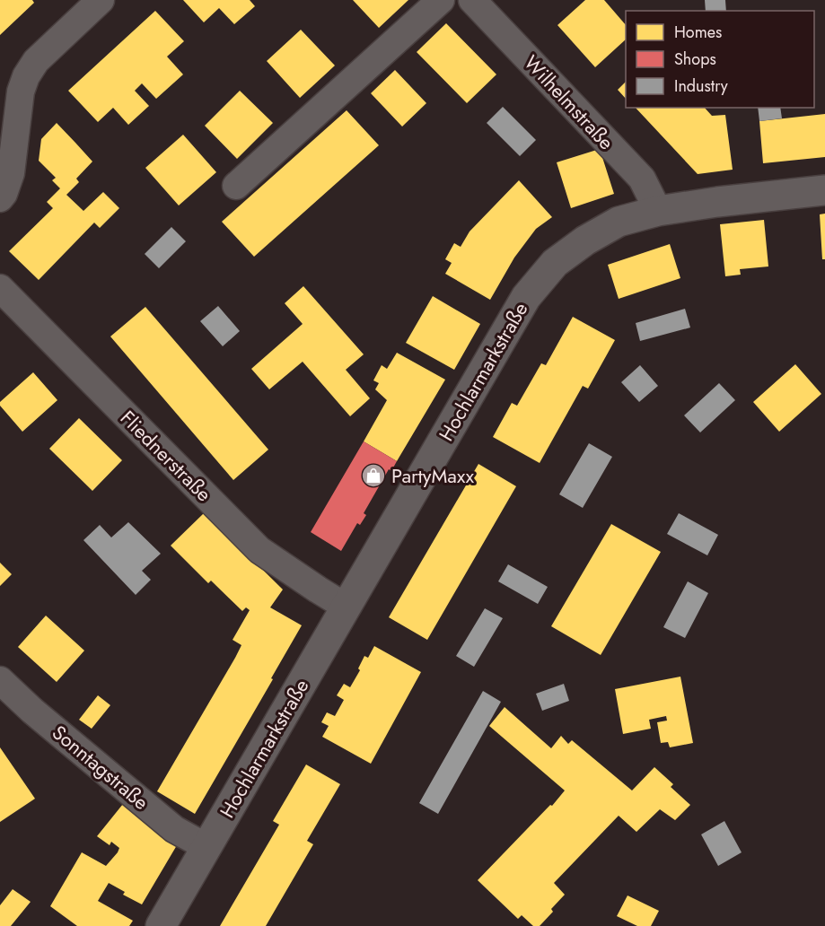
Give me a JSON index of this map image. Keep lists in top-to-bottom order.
{
  "streets": {
    "street": [
      "Wilhelmstraße",
      "Hochlarmarkstraße",
      "Fliednerstraße",
      "Sonntagstraße"
    ]
  },
  "crossings": [
    ["Wilhelmstraße", "Hochlarmarkstraße"],
    ["Hochlarmarkstraße", "Fliednerstraße"],
    ["Hochlarmarkstraße", "Sonntagstraße"]
  ],
  "places": {
    "shop": ["PartyMaxx"]
  },
  "legend": ["Homes", "Shops", "Industry"]
}
